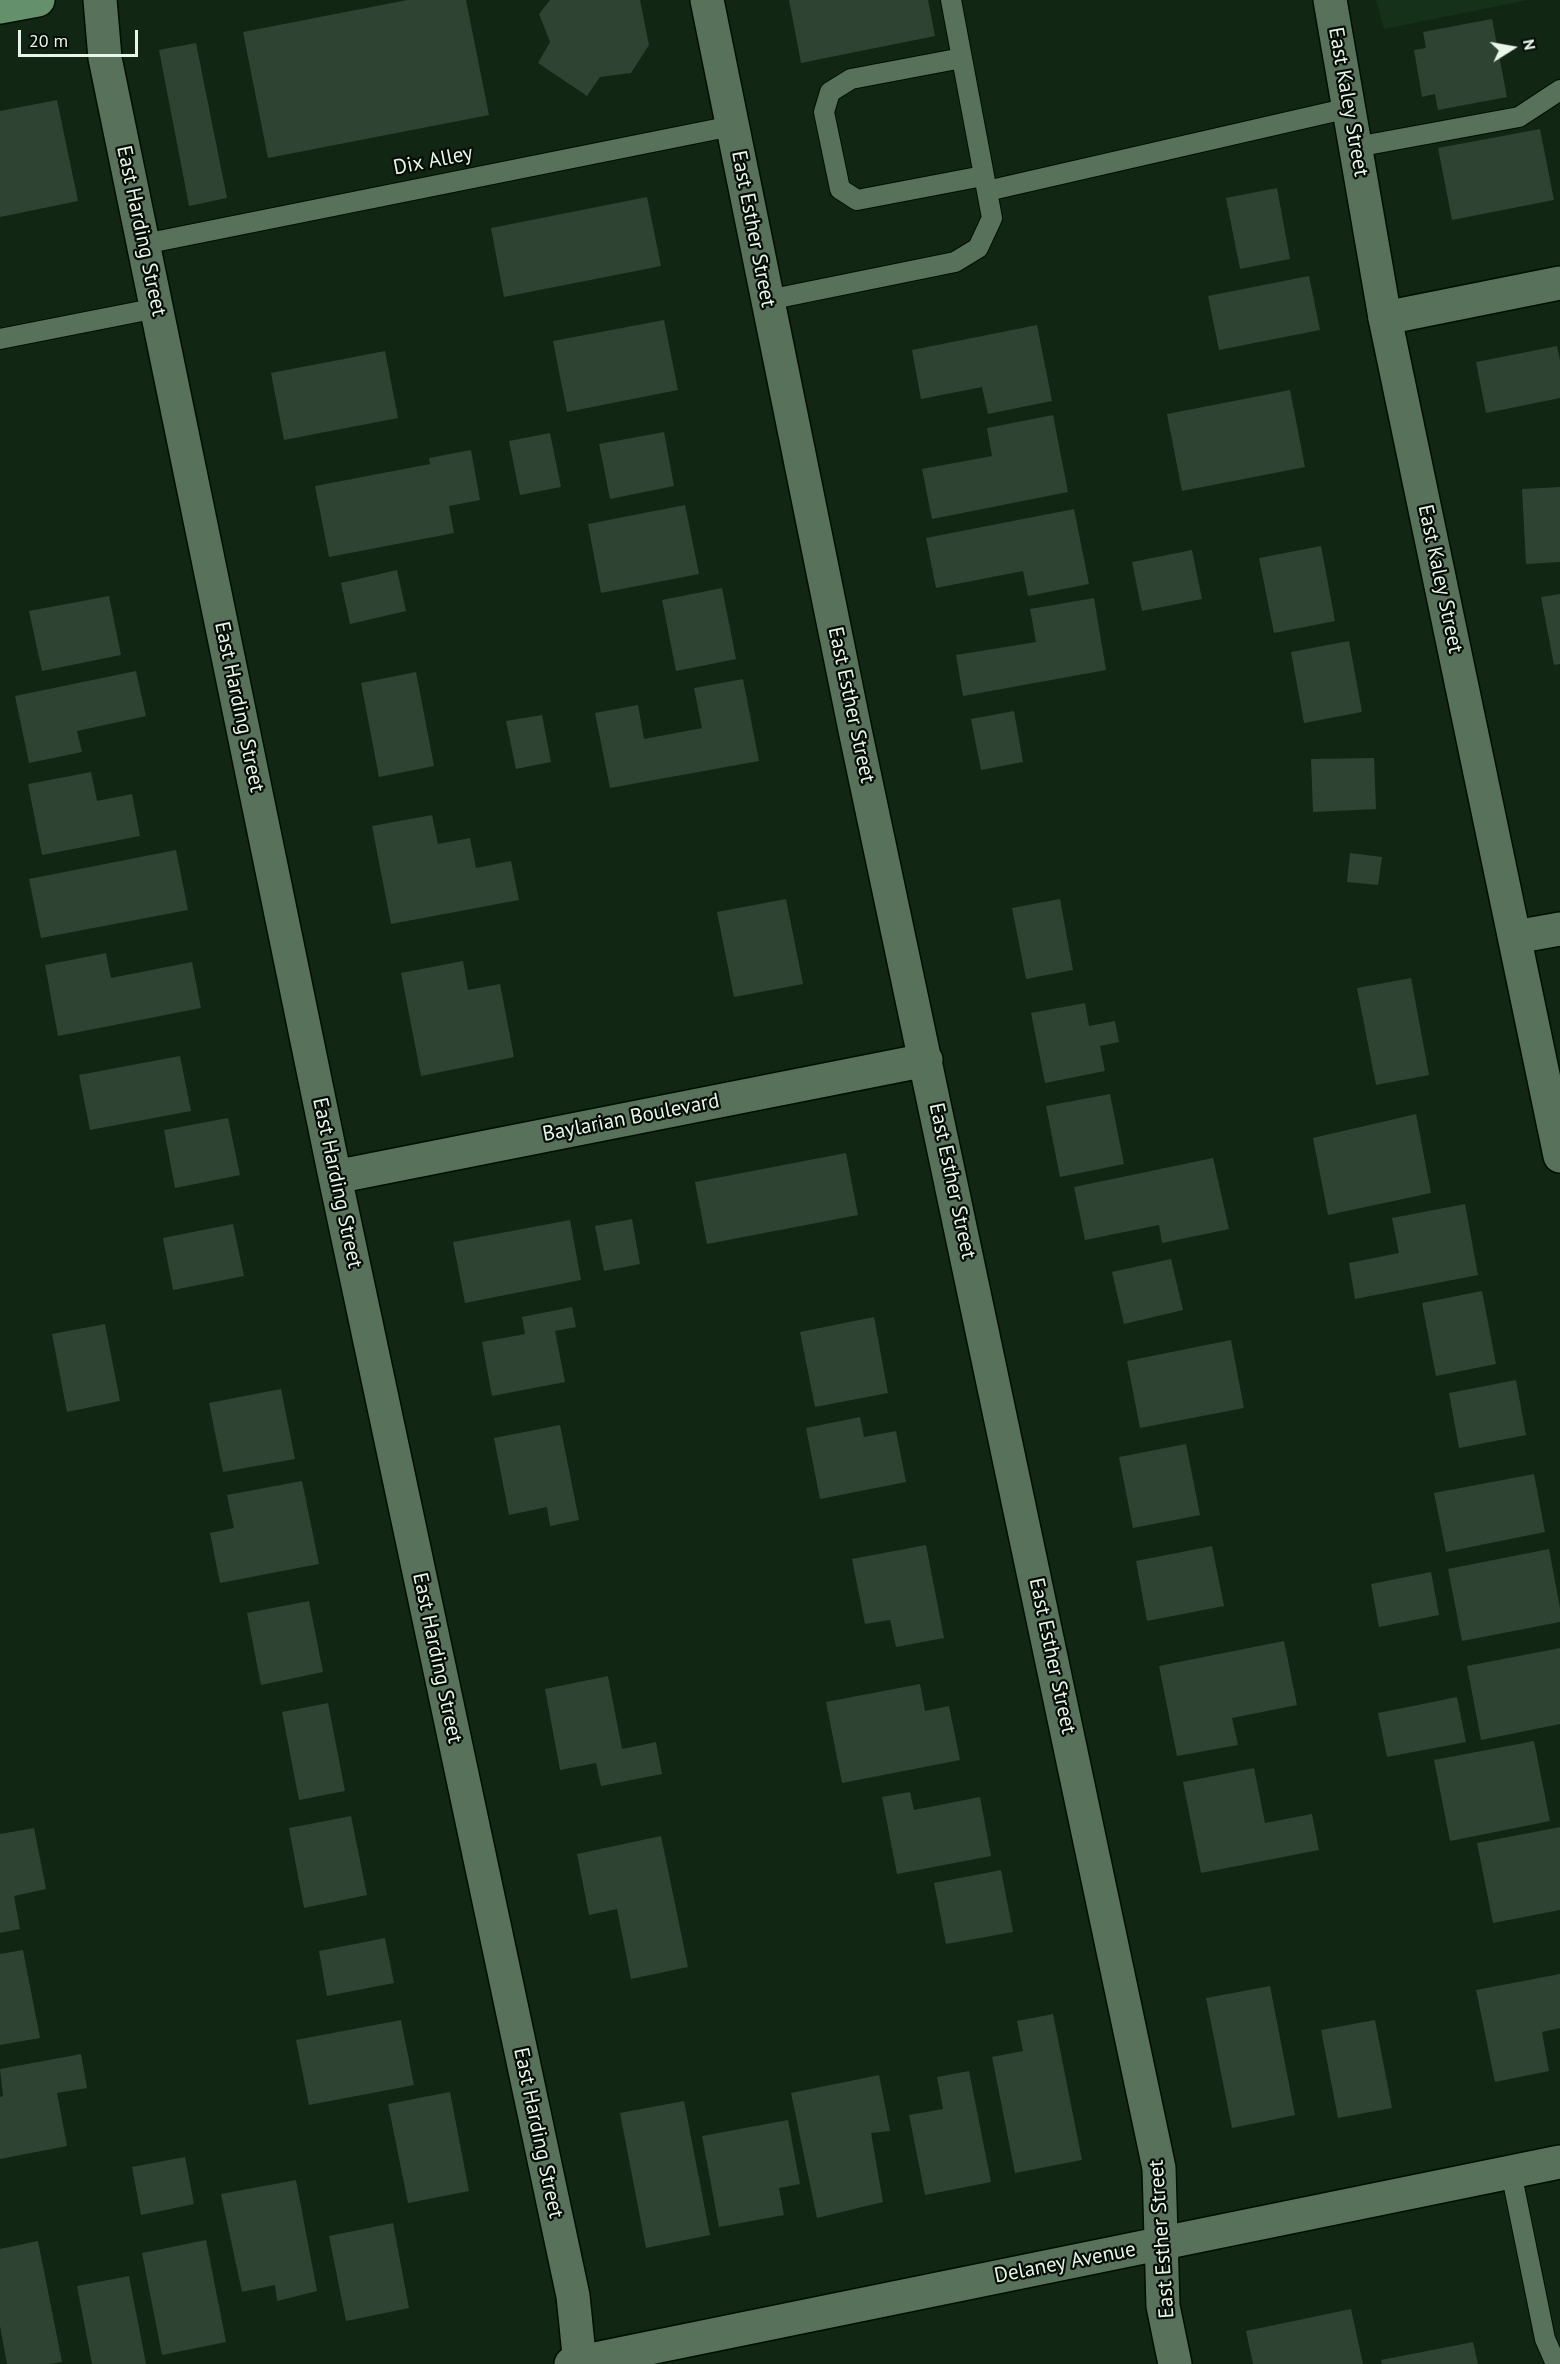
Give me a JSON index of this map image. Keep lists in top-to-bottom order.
{
  "streets": {
    "street": [
      "East Kaley Street",
      "East Esther Street",
      "East Harding Street",
      "Baylarian Boulevard",
      "Delaney Avenue"
    ],
    "lane": ["Dix Alley"]
  },
  "crossings": [
    ["Dix Alley", "East Esther Street"],
    ["Dix Alley", "East Harding Street"],
    ["East Esther Street", "Baylarian Boulevard"],
    ["East Esther Street", "Delaney Avenue"],
    ["East Harding Street", "Baylarian Boulevard"],
    ["East Harding Street", "Delaney Avenue"]
  ],
  "scale_bar": "20 m",
  "north": "right"
}
